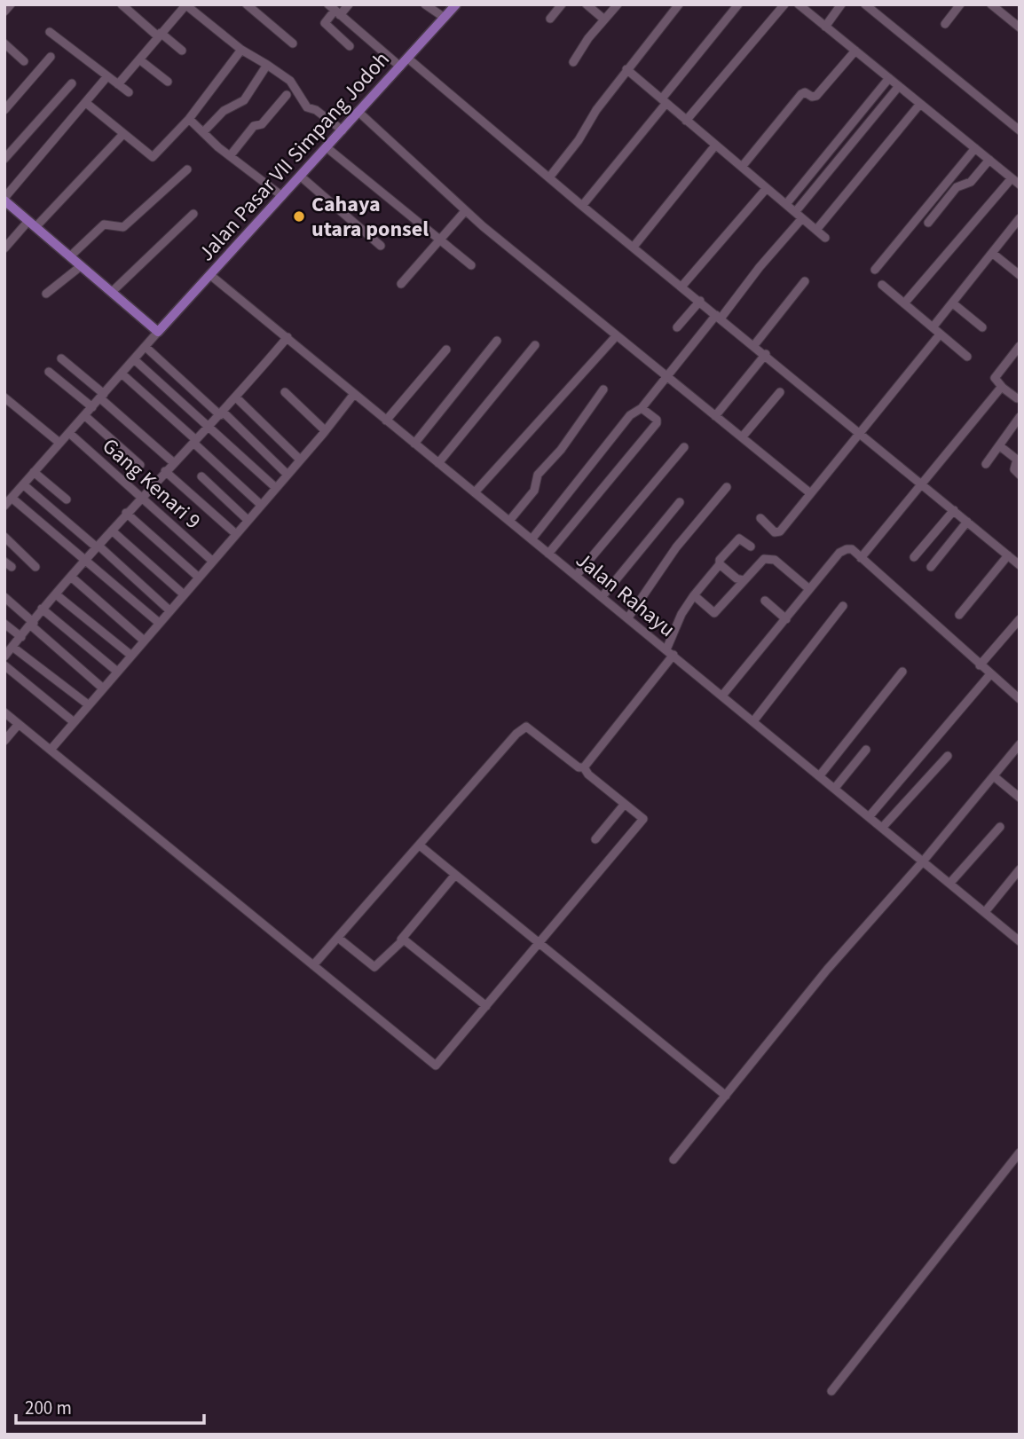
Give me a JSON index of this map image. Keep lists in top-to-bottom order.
{
  "streets": {
    "main road": ["Jalan Pasar VII Simpang Jodoh"],
    "street": ["Gang Kenari 9", "Jalan Rahayu"]
  },
  "crossings": [
    ["Jalan Pasar VII Simpang Jodoh", "Jalan Rahayu"]
  ],
  "places": ["Cahaya utara ponsel"],
  "scale_bar": "200 m"
}
